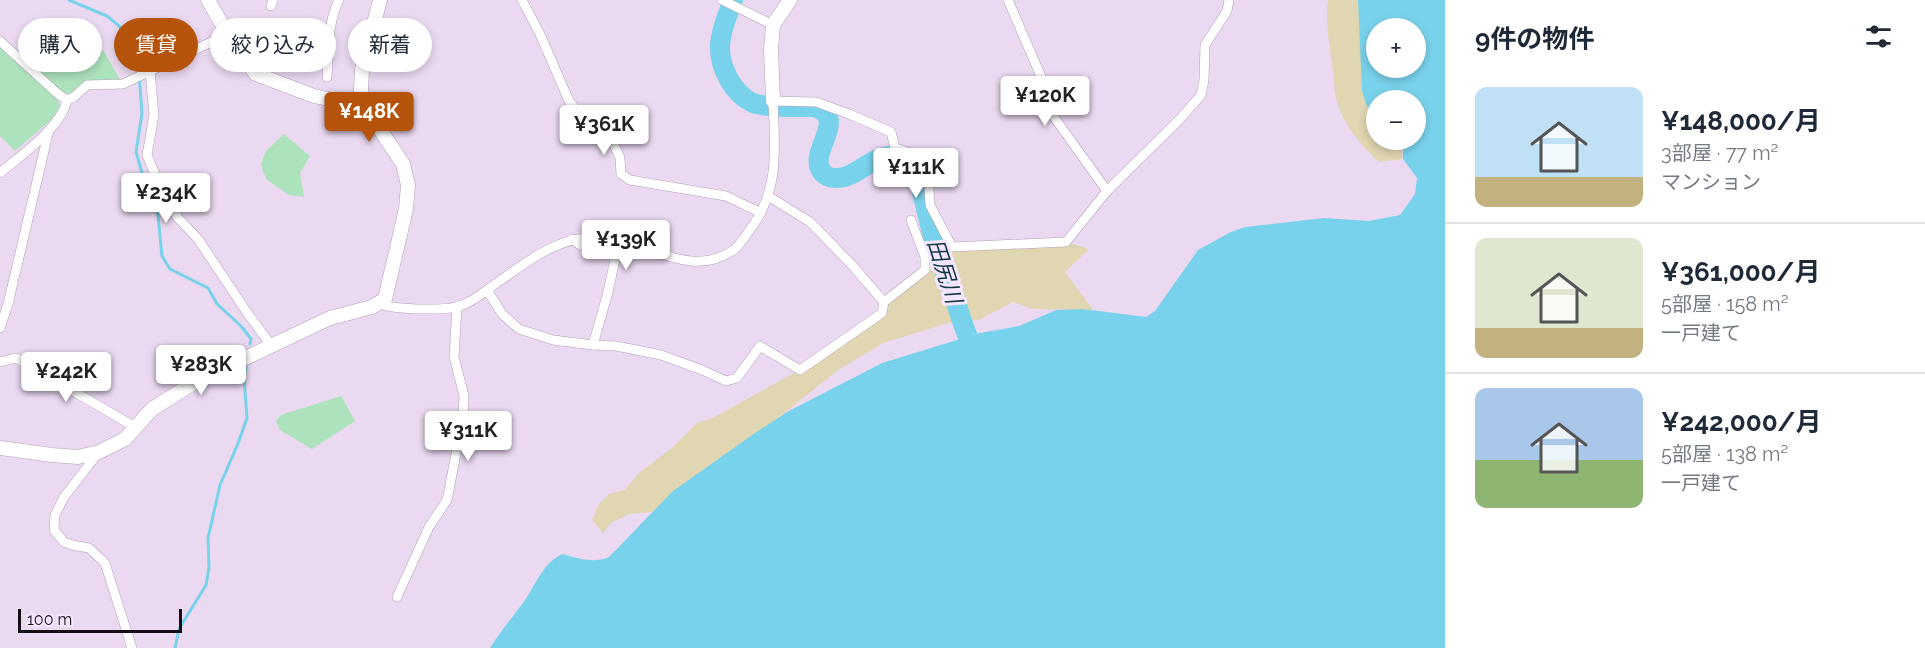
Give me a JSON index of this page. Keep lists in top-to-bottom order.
{
  "water": ["田尻川"],
  "scale_bar": "100 m",
  "page": {
    "heading": "9件の物件",
    "map_buttons": ["+", "−"],
    "chip": [
      "購入",
      "賃貸",
      "絞り込み",
      "新着"
    ],
    "list": [
      {
        "name": "¥148,000/月",
        "note": "3部屋 · 77 m² · マンション"
      },
      {
        "name": "¥361,000/月",
        "note": "5部屋 · 158 m² · 一戸建て"
      },
      {
        "name": "¥242,000/月",
        "note": "5部屋 · 138 m² · 一戸建て"
      }
    ],
    "price": [
      "¥120K",
      "¥148K",
      "¥361K",
      "¥111K",
      "¥234K",
      "¥139K",
      "¥283K",
      "¥242K",
      "¥311K"
    ],
    "scale": "100 m"
  }
}
